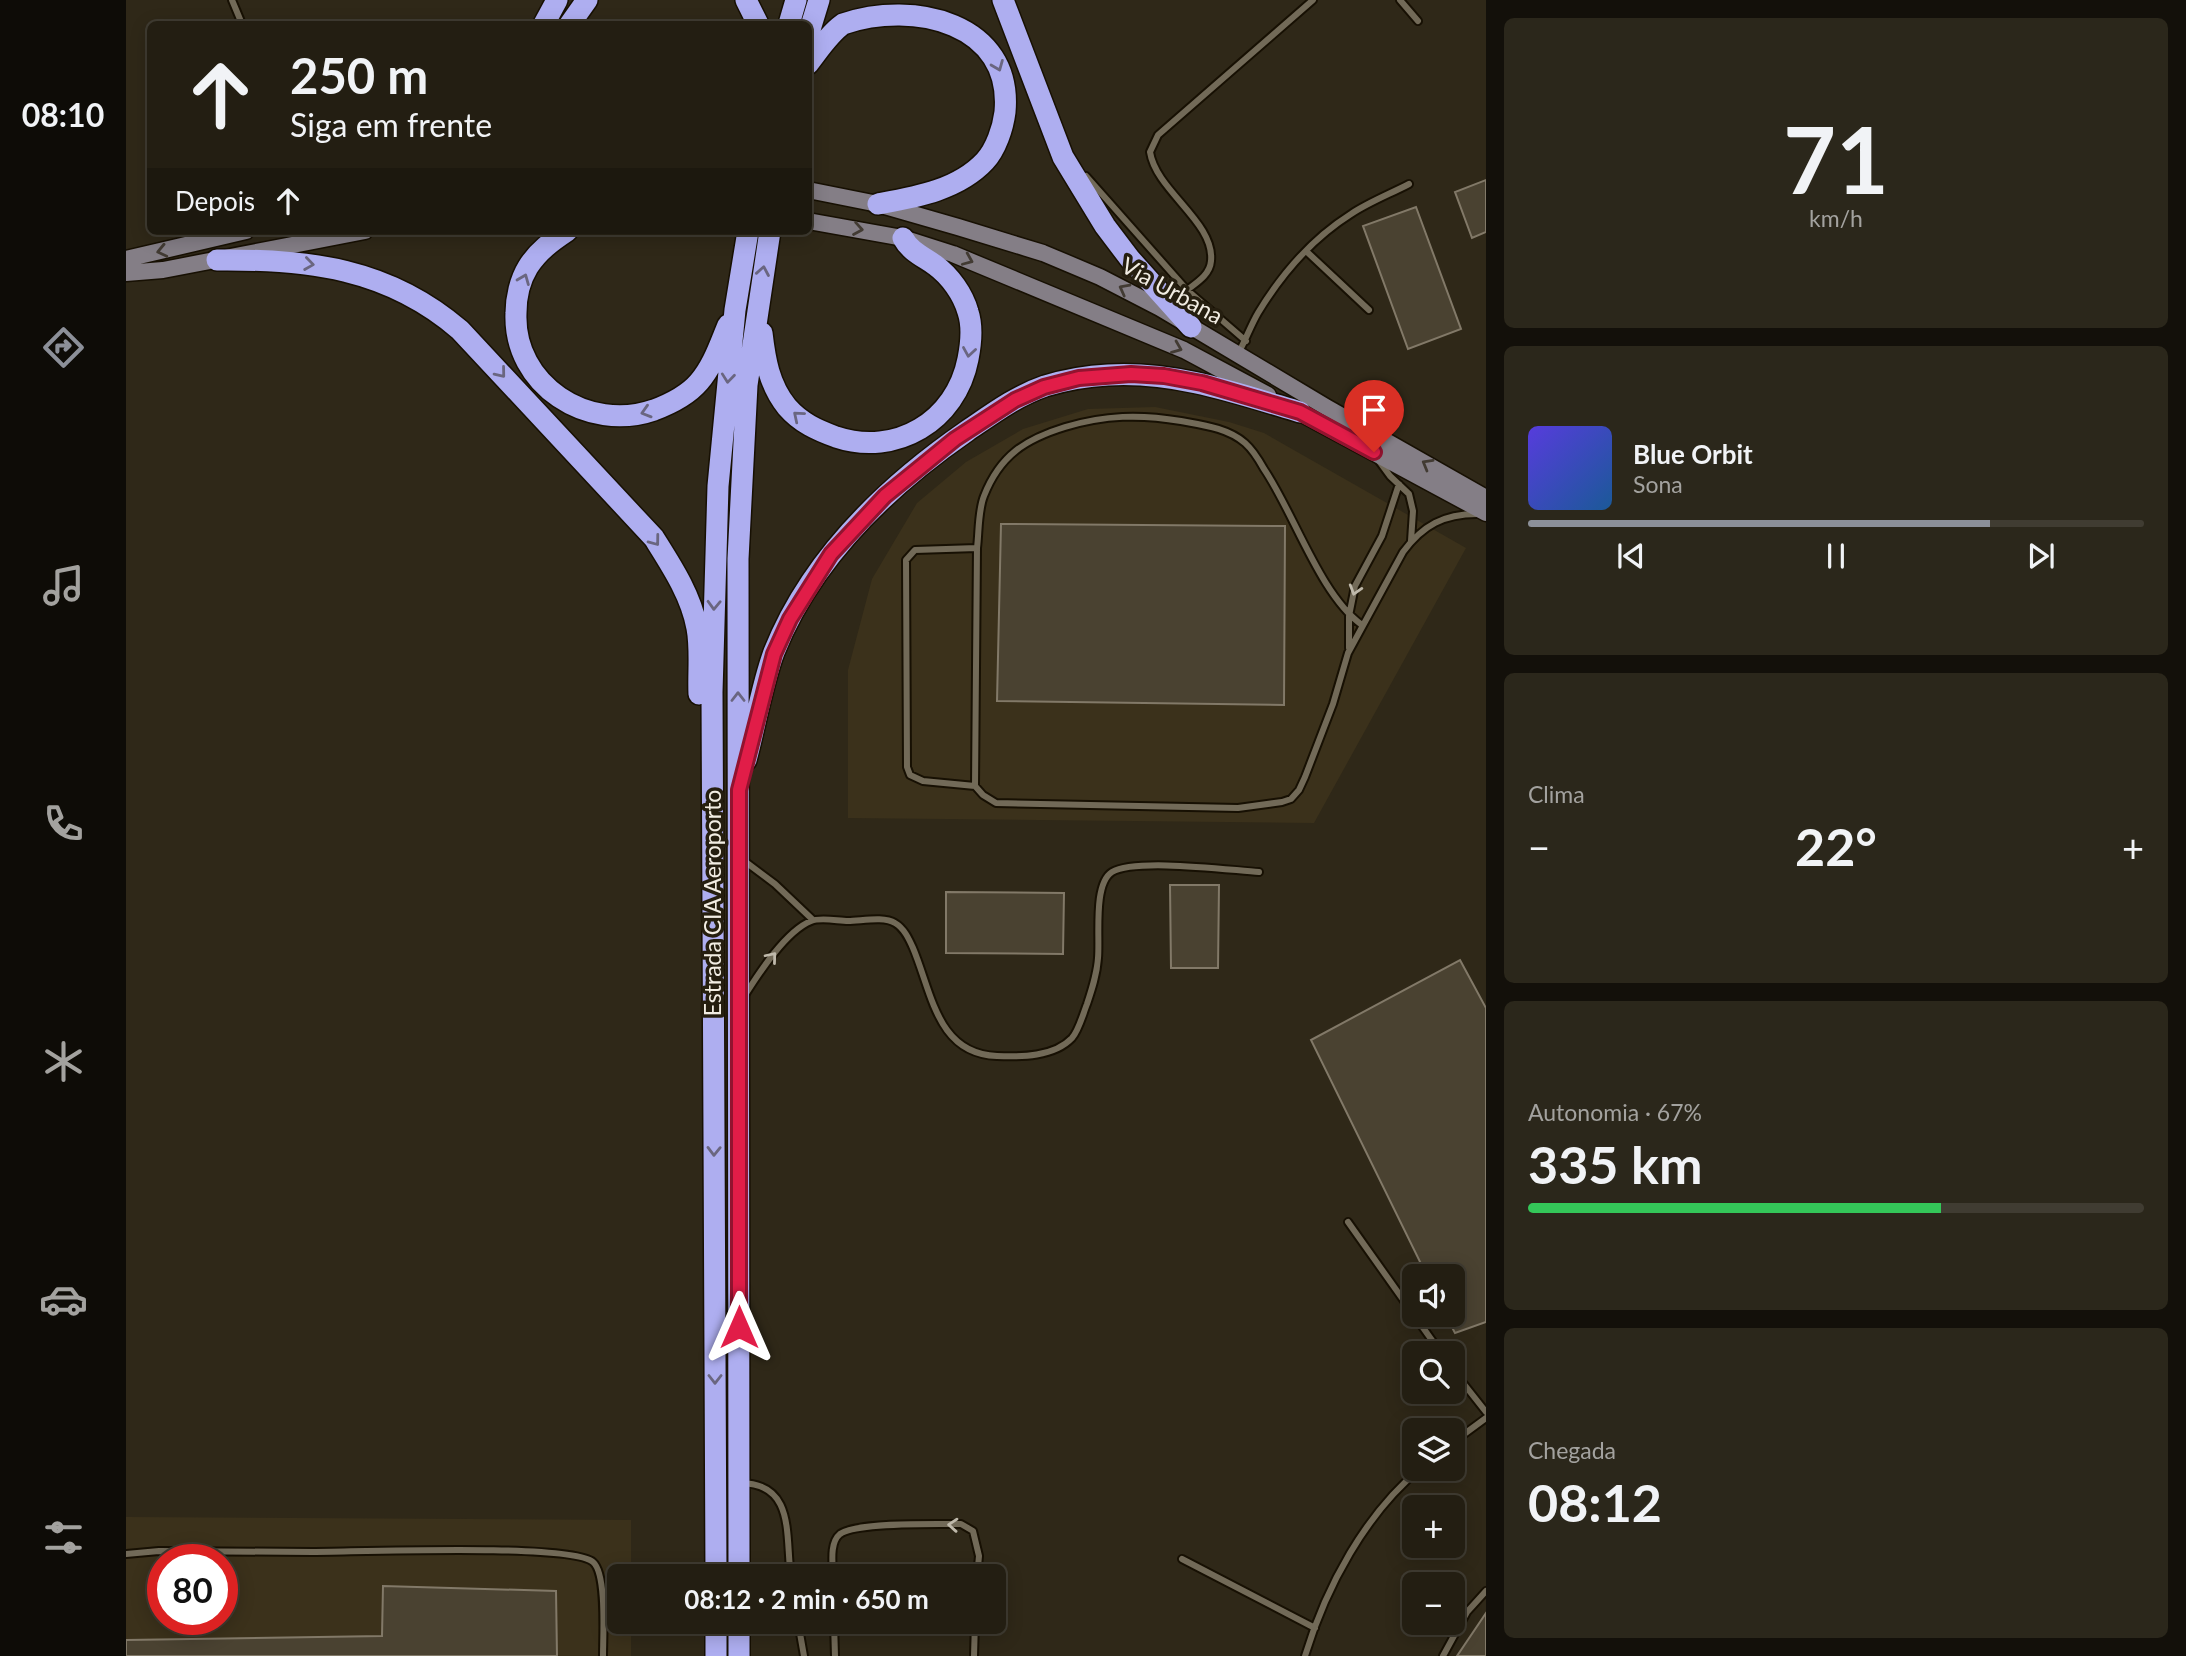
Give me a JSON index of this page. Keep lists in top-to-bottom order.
{
  "streets": {
    "highway": ["Estrada CIA Aeroporto"],
    "main road": ["Via Urbana"]
  },
  "page": {
    "tabs": "08:10",
    "tile": [
      ["71", "km/h"],
      "Clima",
      ["Autonomia · 67%", "335 km"],
      ["Chegada", "08:12"]
    ],
    "turn": ["250 m", "Siga em frente"],
    "then": "Depois",
    "song": ["Blue Orbit", "Sona"],
    "heat": ["−", "22°", "+"],
    "map_buttons": ["+", "−"],
    "limit": "80",
    "trip": "08:12 · 2 min · 650 m"
  }
}
